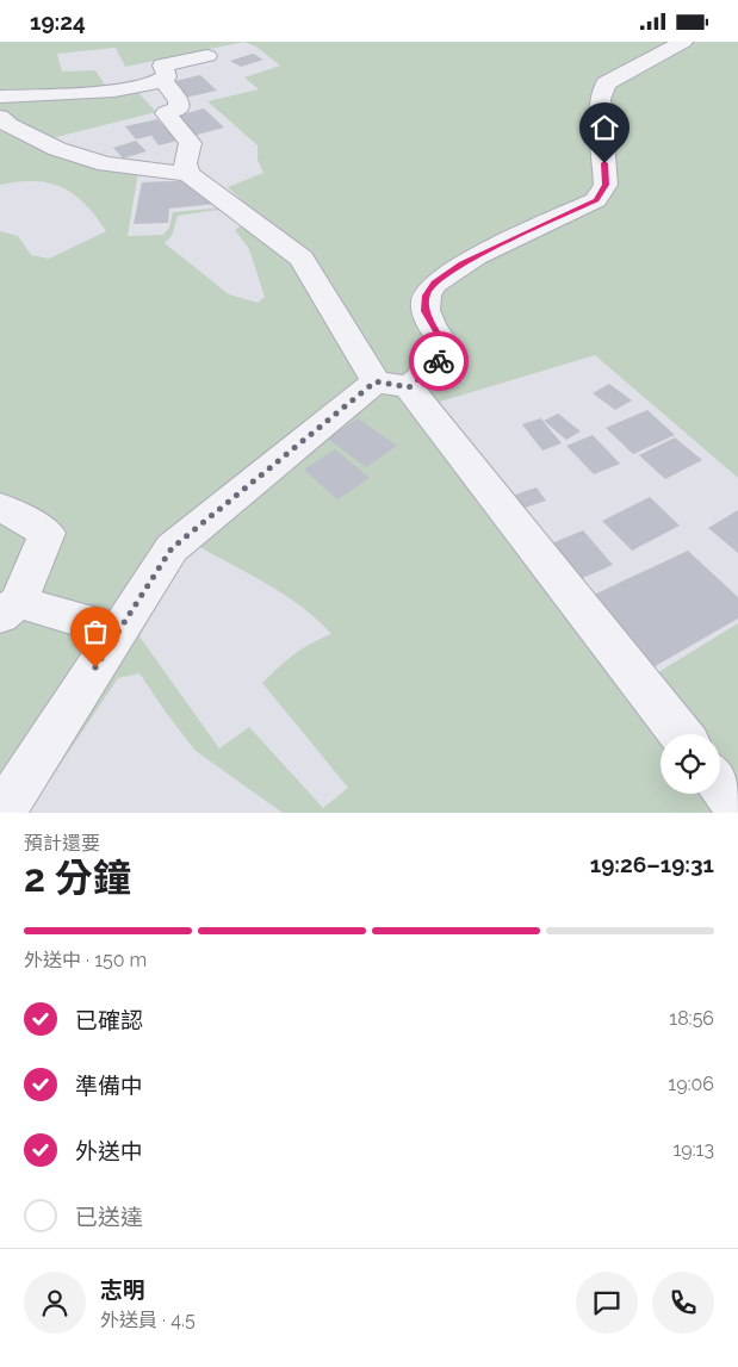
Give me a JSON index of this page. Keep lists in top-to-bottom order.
{
  "page": {
    "status": "19:24",
    "heading": ["2 分鐘", "預計還要", "19:26–19:31"],
    "panel": ["志明", "外送員 · 4.5"],
    "bar": "外送中 · 150 m",
    "list": [
      ["已確認", "18:56"],
      ["準備中", "19:06"],
      ["外送中", "19:13"],
      "已送達"
    ]
  }
}
